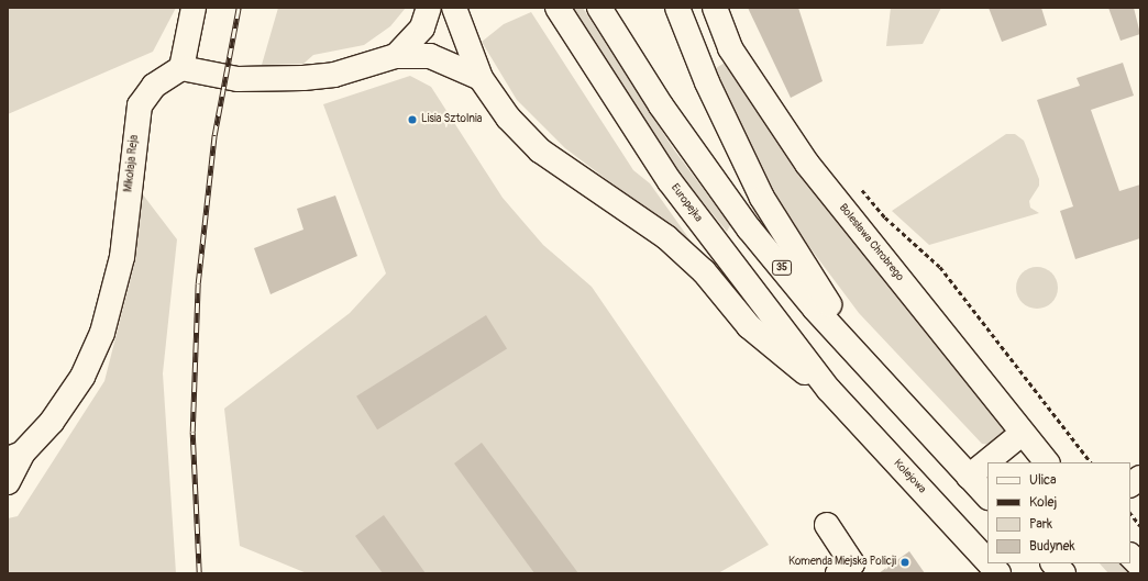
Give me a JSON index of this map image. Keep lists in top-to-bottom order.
{
  "streets": {
    "main road": [
      "Mikołaja Reja",
      "Europejka",
      "Bolesława Chrobrego",
      "35",
      "Kolejowa"
    ]
  },
  "crossings": [
    ["Europejka", "Kolejowa"]
  ],
  "places": ["Lisia Sztolnia", "Komenda Miejska Policji"],
  "legend": [
    "Ulica",
    "Kolej",
    "Park",
    "Budynek"
  ]
}
